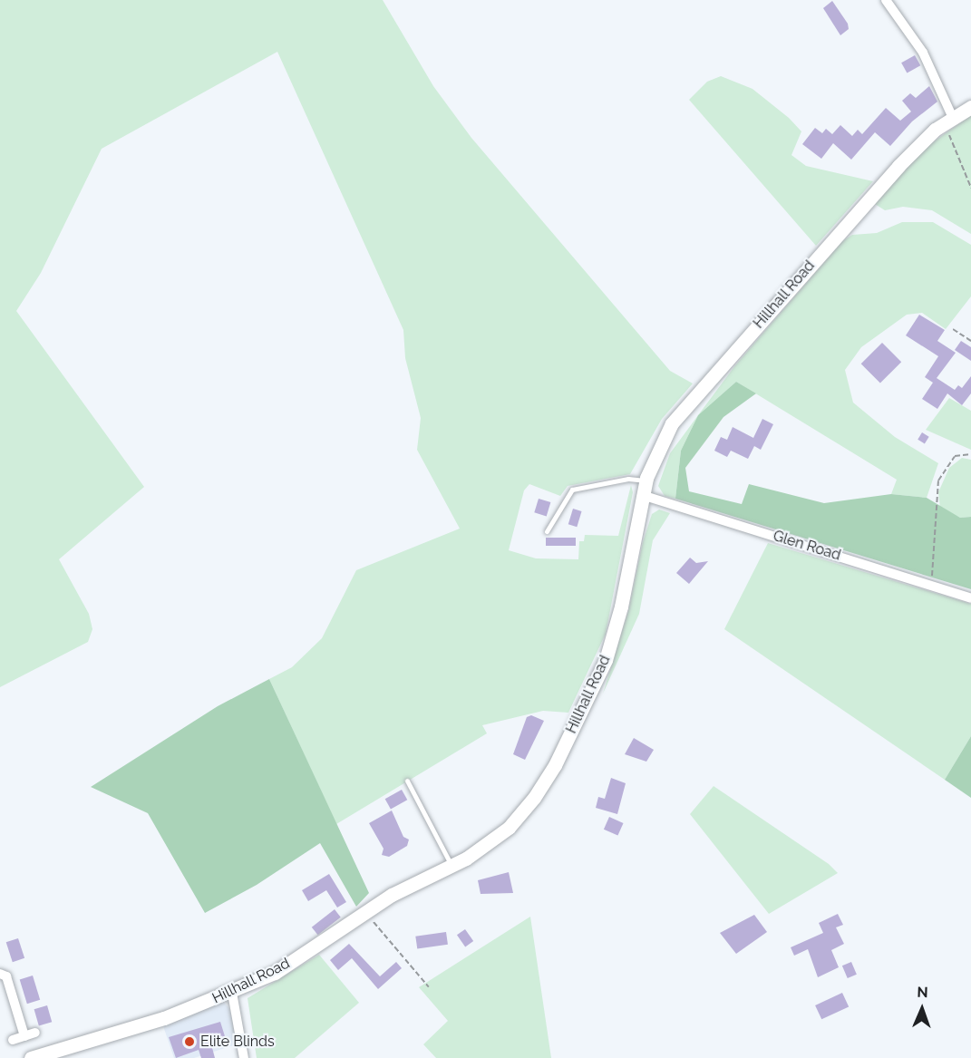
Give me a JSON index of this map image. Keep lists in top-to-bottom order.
{
  "streets": {
    "main road": ["Hillhall Road"],
    "street": ["Glen Road"]
  },
  "crossings": [
    ["Hillhall Road", "Glen Road"]
  ],
  "places": ["Elite Blinds"],
  "north": "top"
}
